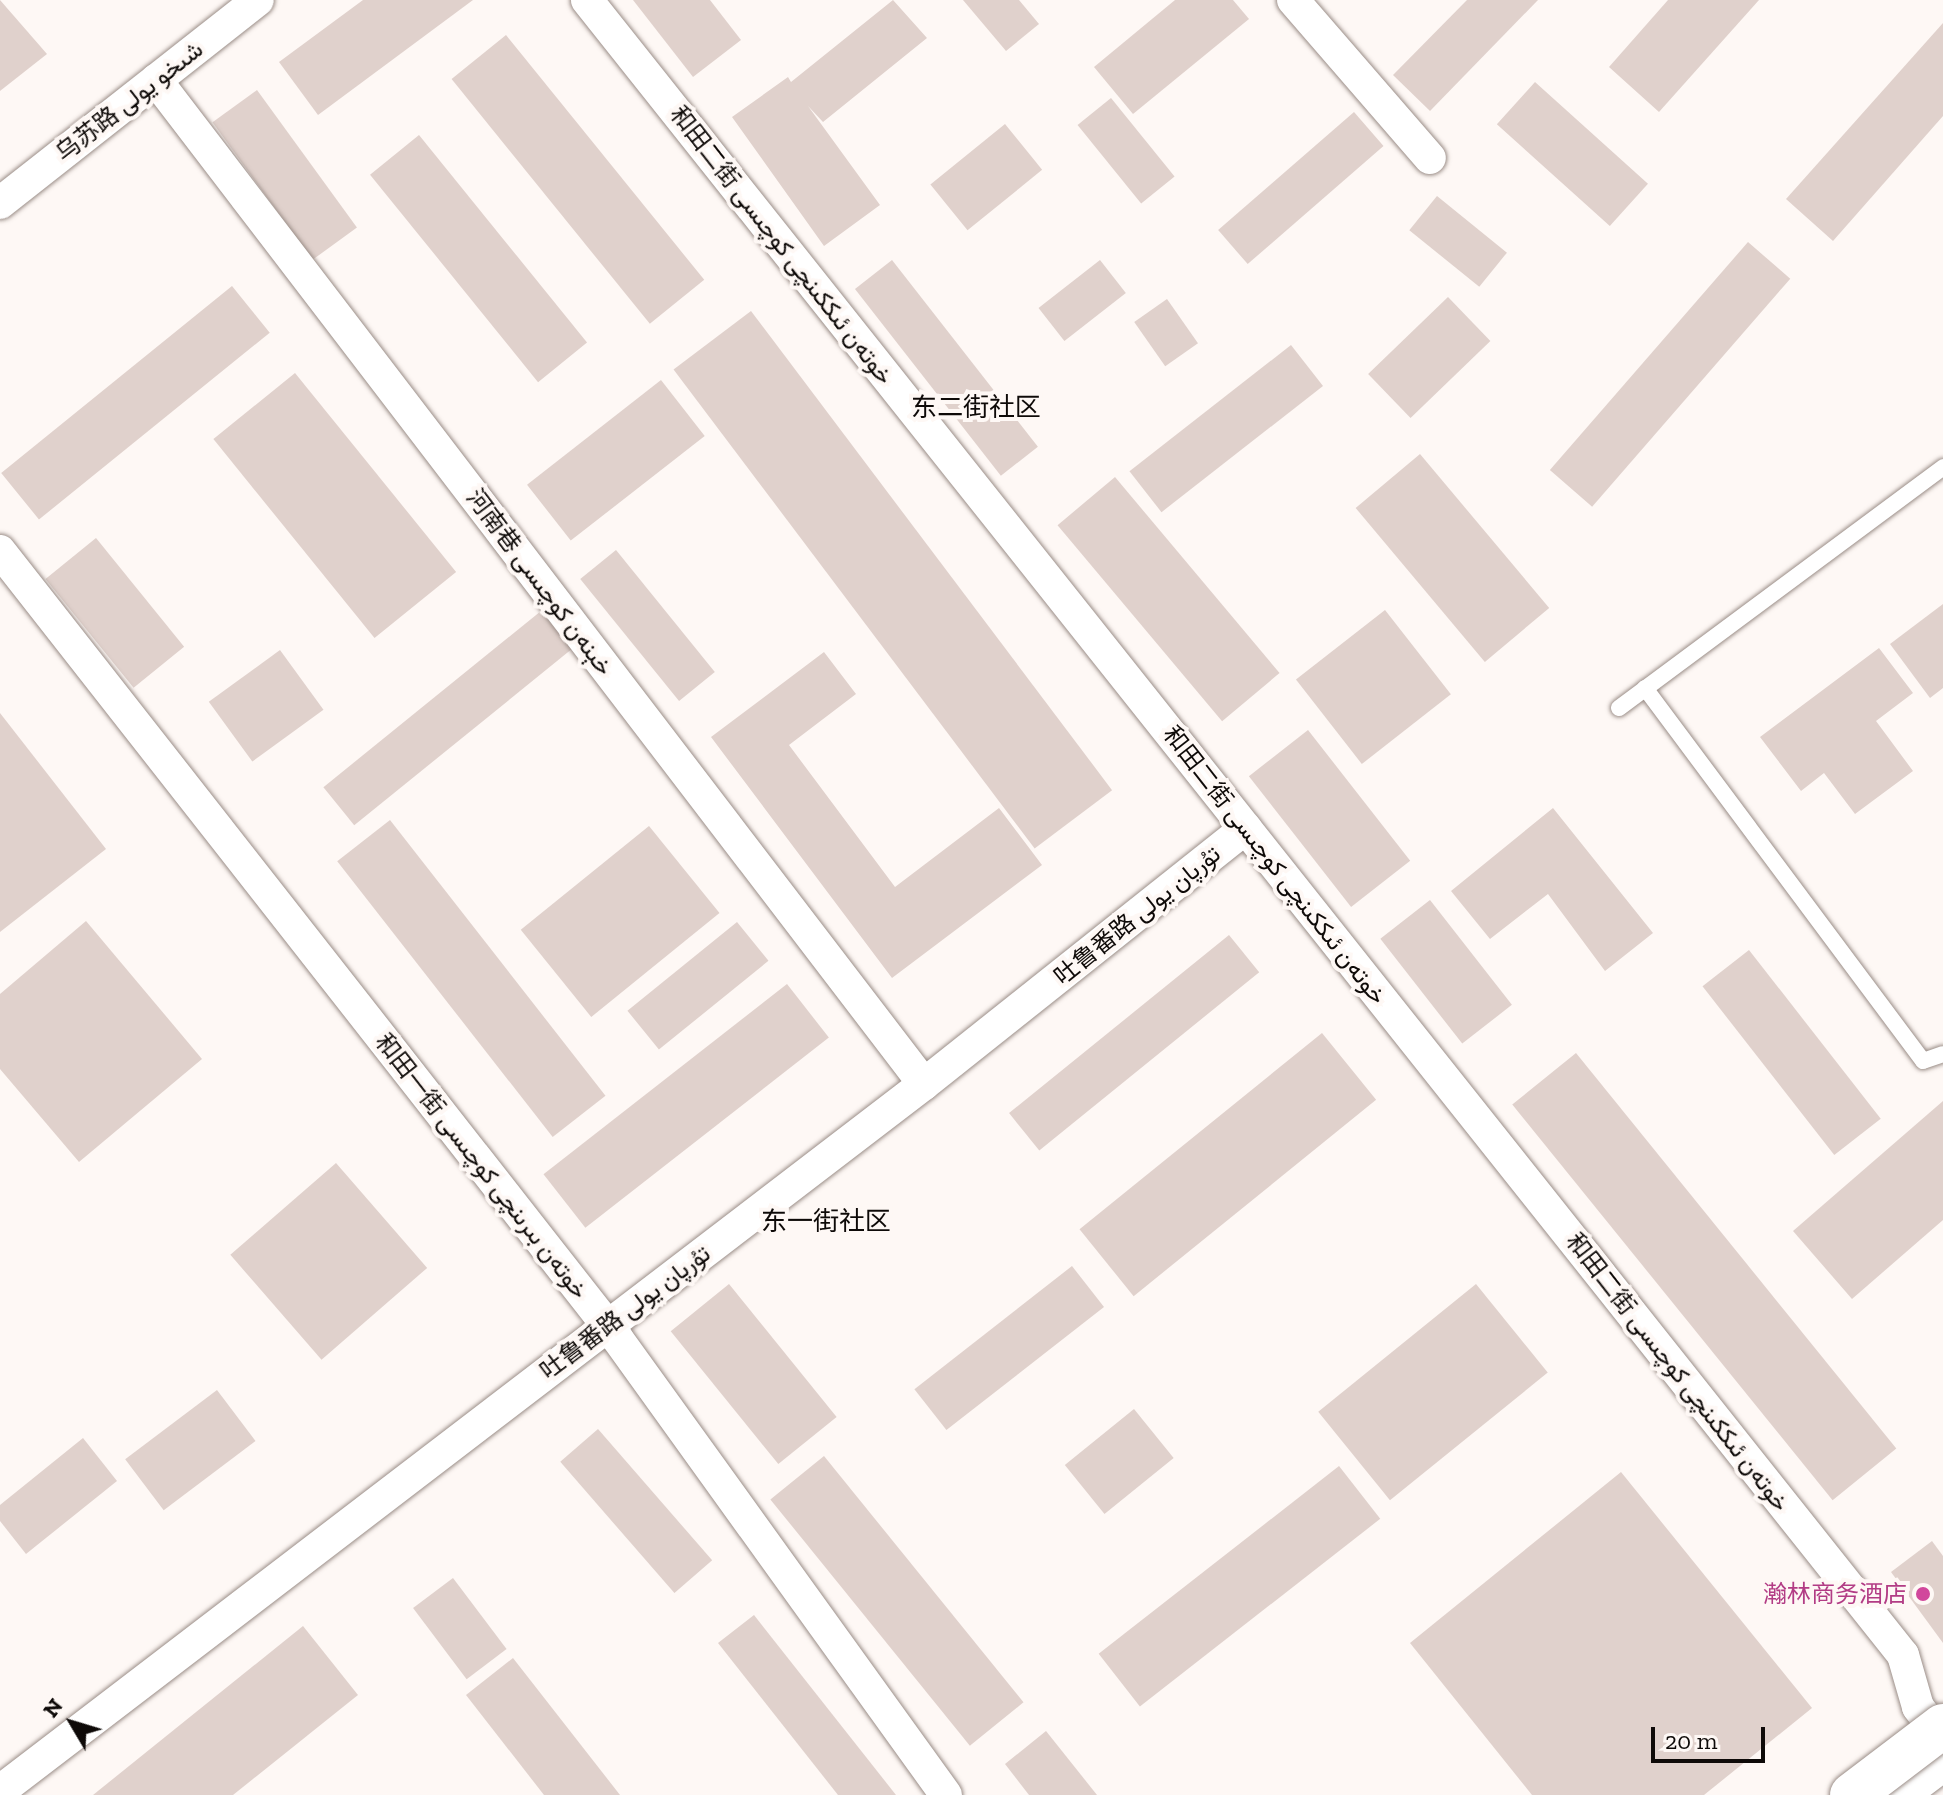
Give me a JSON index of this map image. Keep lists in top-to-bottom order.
{
  "streets": {
    "street": [
      "乌苏路 شىخو يولى",
      "和田二街 خوتەن ئىككىنچى كوچىسى",
      "河南巷 خېنەن كوچىسى",
      "吐鲁番路 تۇرپان يولى",
      "和田一街 خوتەن بىرىنچى كوچىسى"
    ]
  },
  "crossings": [
    ["乌苏路 شىخو يولى", "河南巷 خېنەن كوچىسى"],
    ["和田二街 خوتەن ئىككىنچى كوچىسى", "吐鲁番路 تۇرپان يولى"],
    ["河南巷 خېنەن كوچىسى", "吐鲁番路 تۇرپان يولى"],
    ["吐鲁番路 تۇرپان يولى", "和田一街 خوتەن بىرىنچى كوچىسى"]
  ],
  "districts": ["东二街社区", "东一街社区"],
  "places": ["瀚林商务酒店"],
  "scale_bar": "20 m",
  "north": "top left"
}
